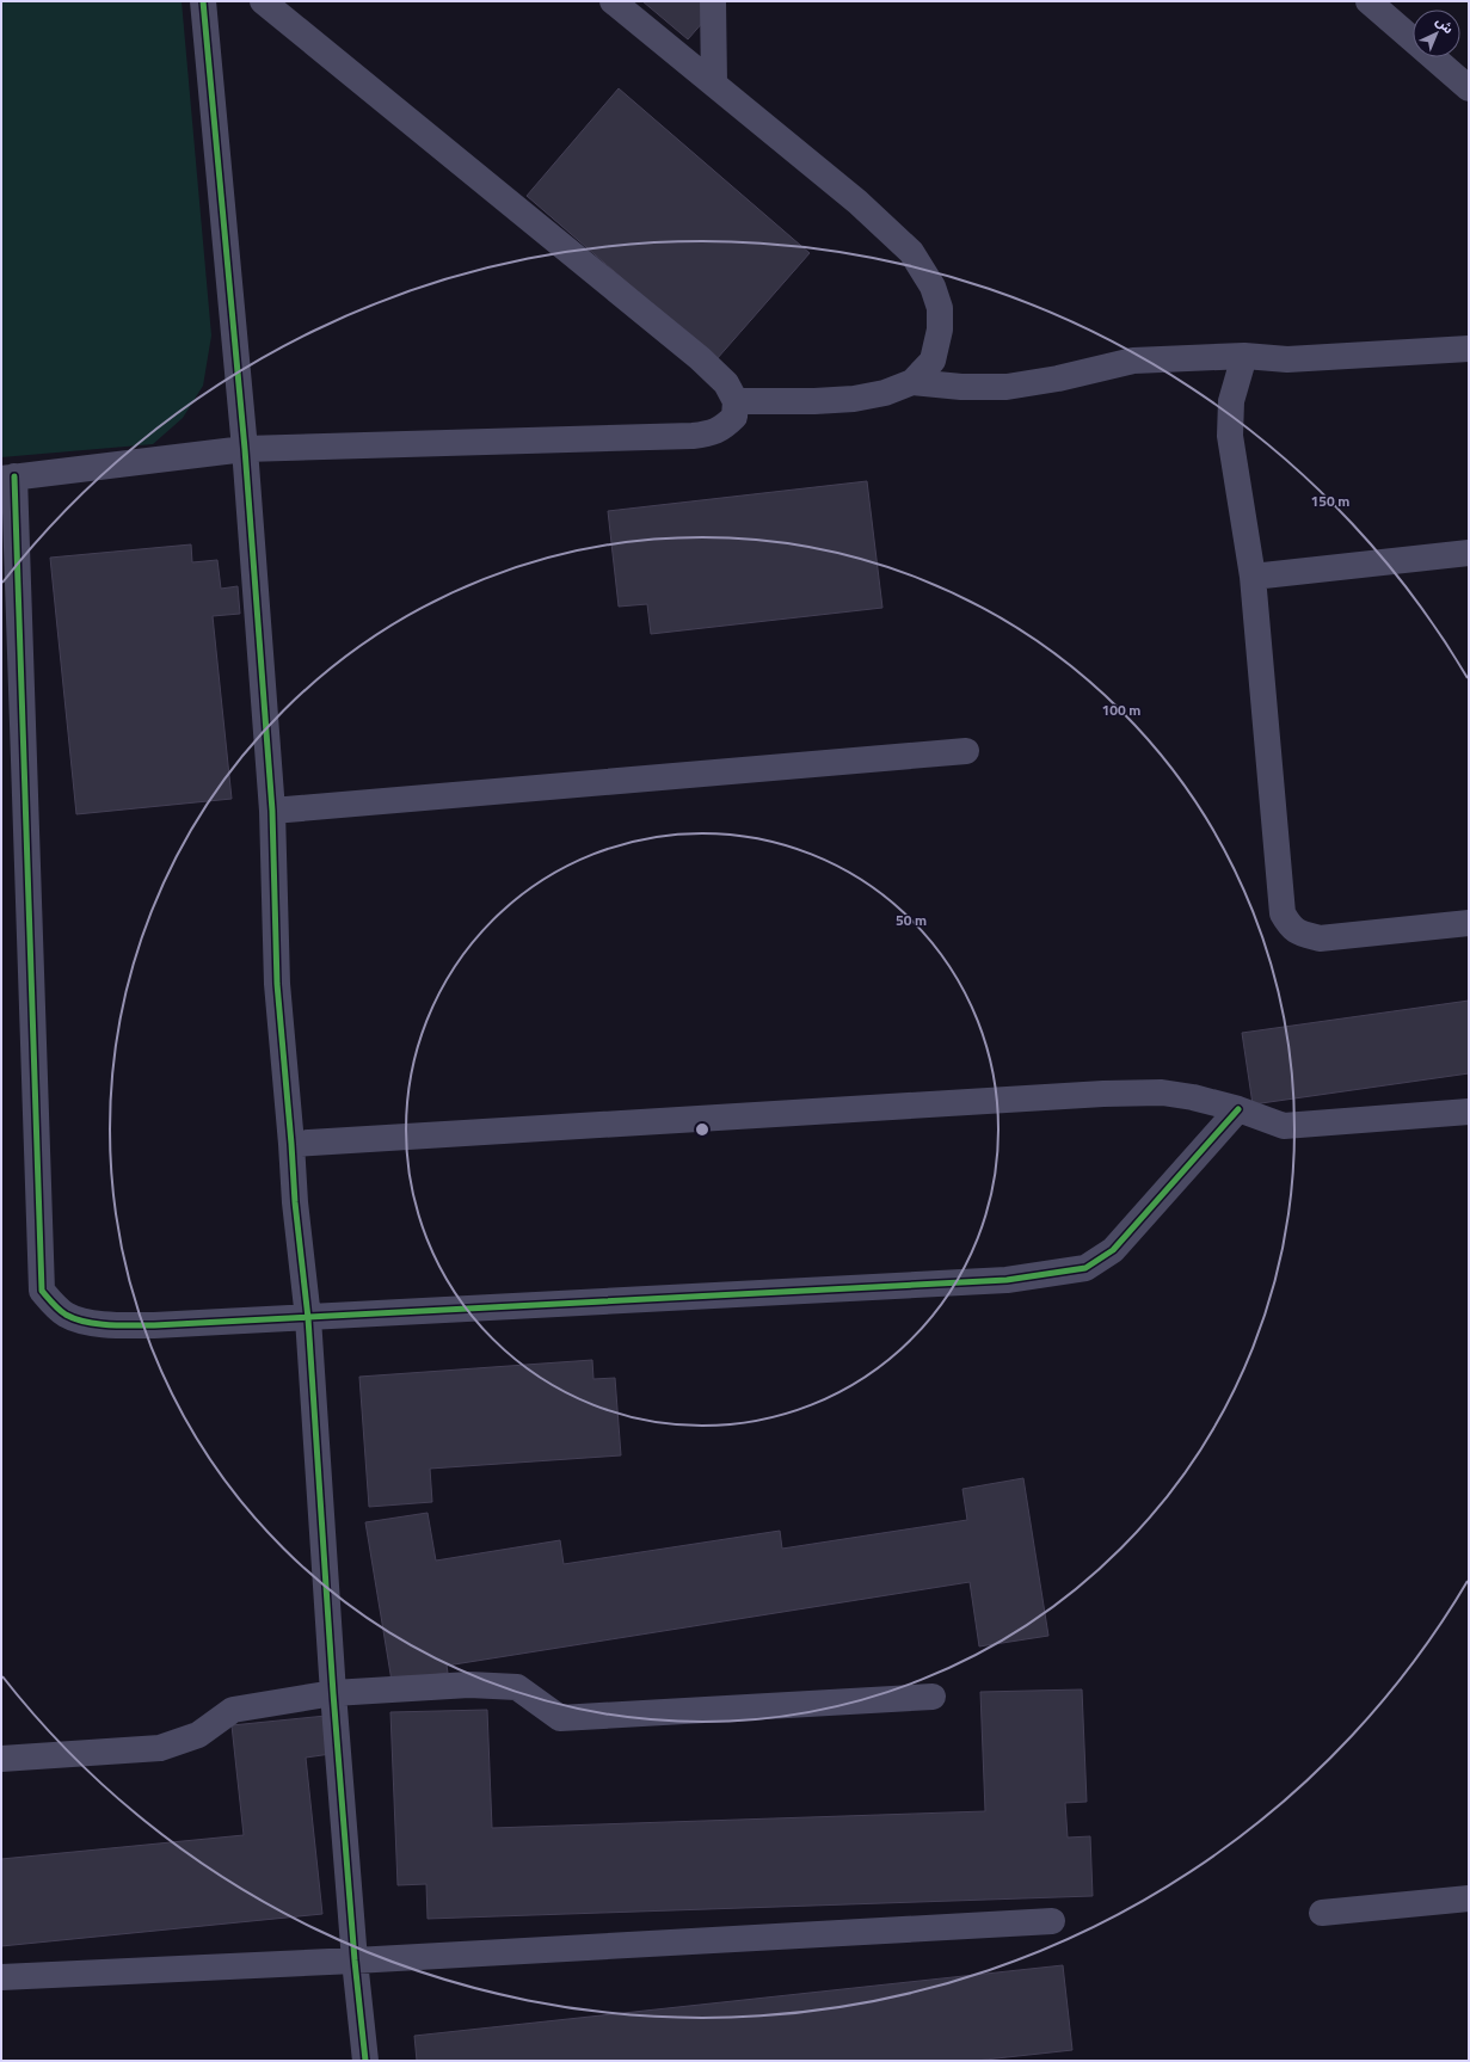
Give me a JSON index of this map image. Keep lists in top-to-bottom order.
{
  "north": "top right",
  "rings": ["150 m", "100 m", "50 m"]
}
